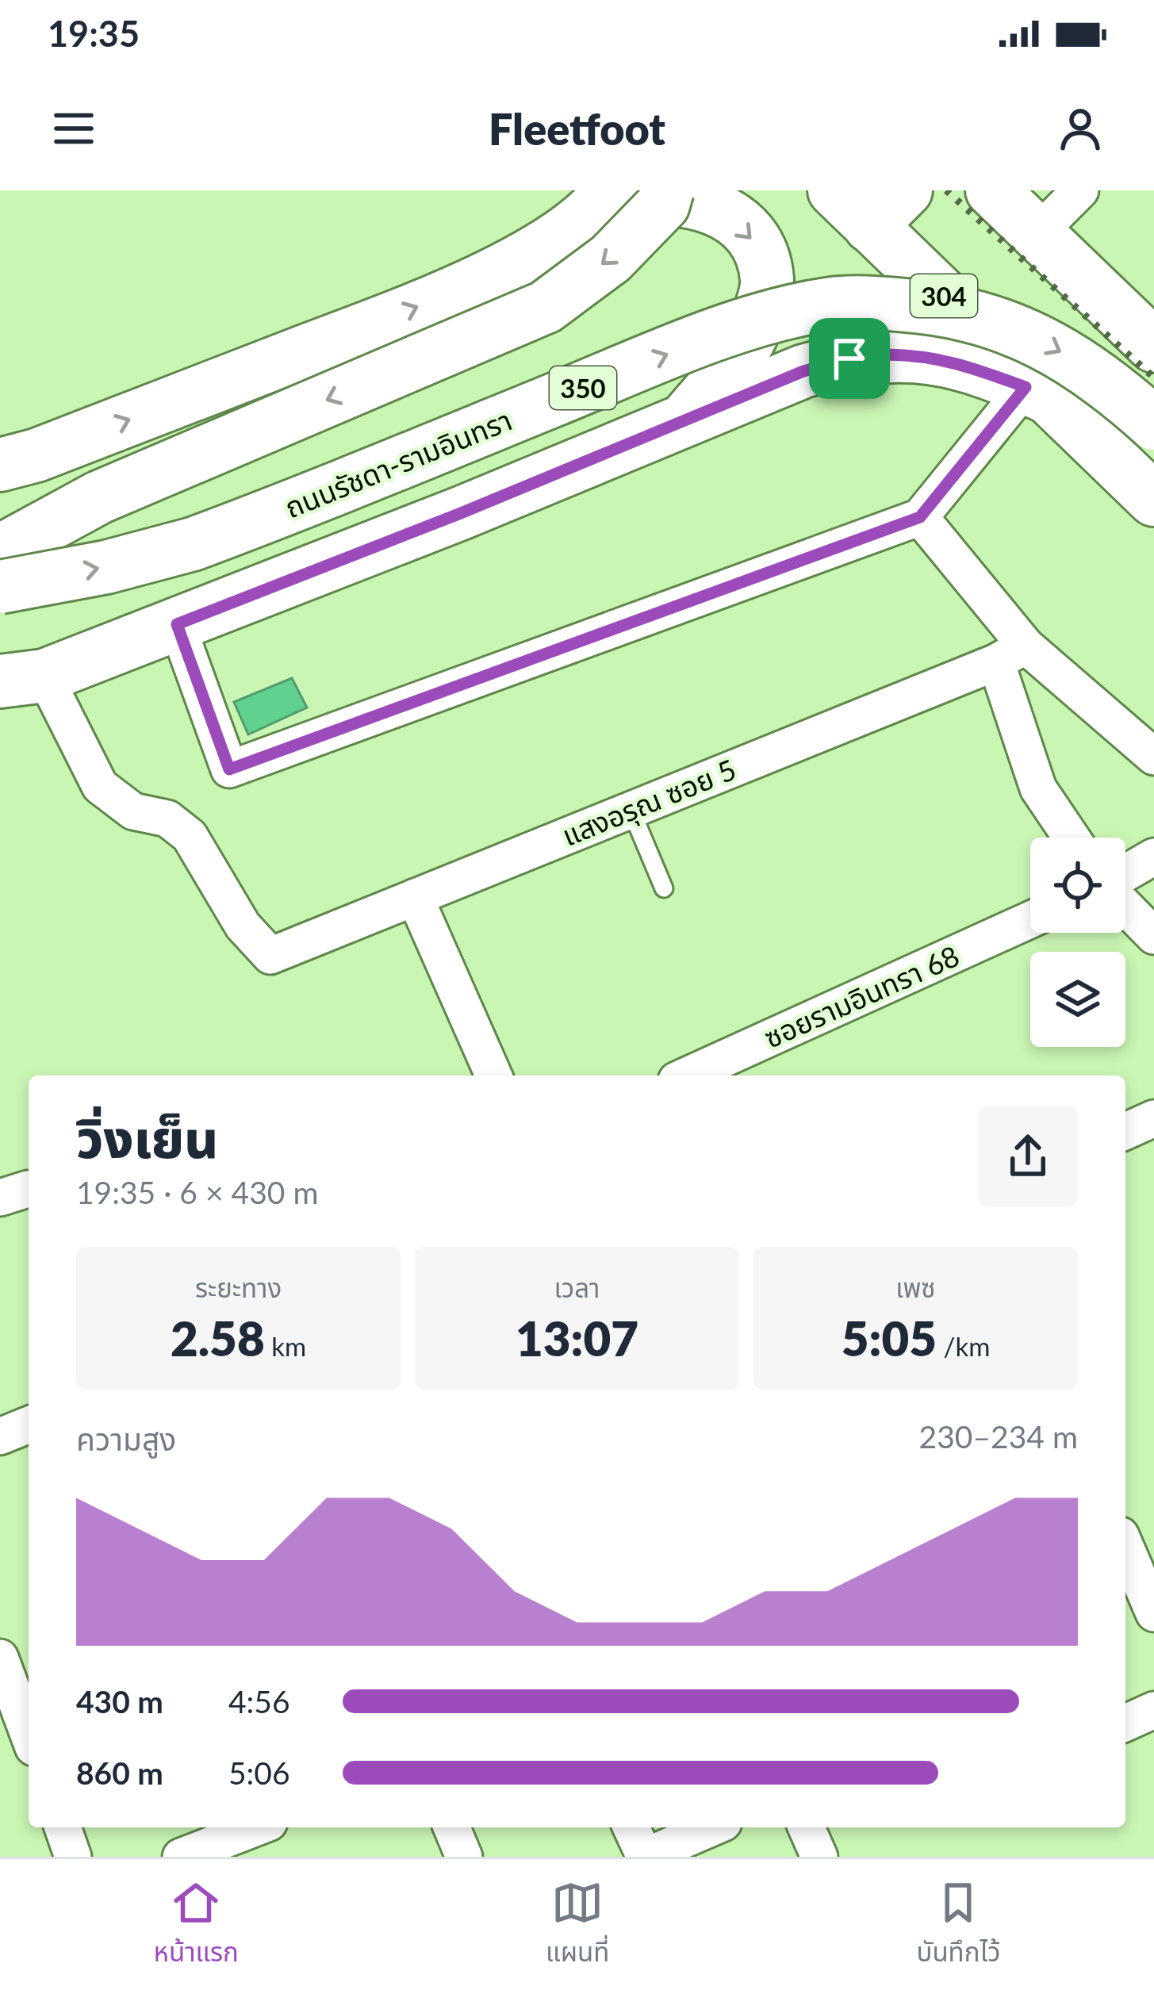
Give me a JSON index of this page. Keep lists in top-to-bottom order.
{
  "streets": {
    "main road": ["304", "350", "ถนนรัชดา-รามอินทรา"],
    "street": ["แสงอรุณ ซอย 5", "ซอยรามอินทรา 68"]
  },
  "crossings": [
    ["304", "350"],
    ["350", "แสงอรุณ ซอย 5"]
  ],
  "page": {
    "status": "19:35",
    "header": "Fleetfoot",
    "heading": ["วิ่งเย็น", "19:35 · 6 × 430 m"],
    "stats": [
      ["ระยะทาง", "2.58 km"],
      ["เวลา", "13:07"],
      ["เพซ", "5:05 /km"]
    ],
    "chart": ["ความสูง", "230–234 m"],
    "list": [
      {
        "name": "430 m",
        "note": "4:56"
      },
      {
        "name": "860 m",
        "note": "5:06"
      }
    ],
    "tabs": ["หน้าแรก", "แผนที่", "บันทึกไว้"]
  }
}
